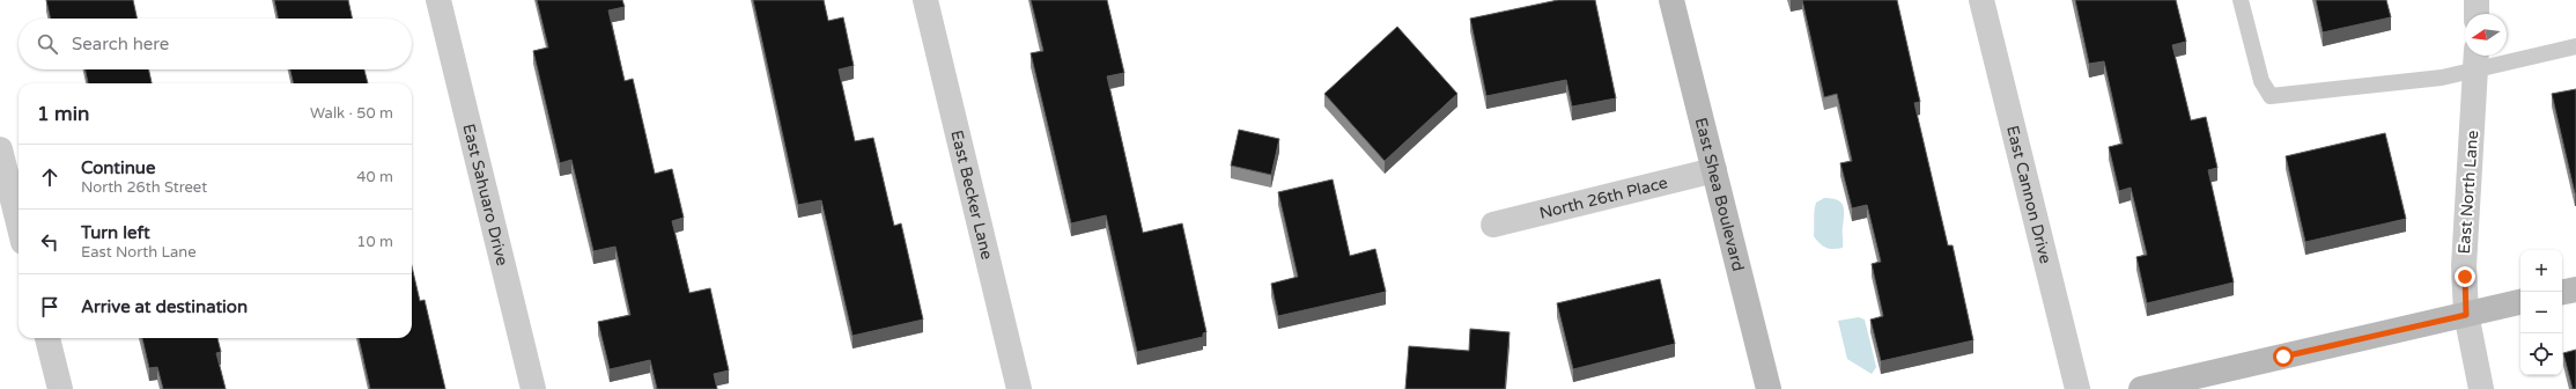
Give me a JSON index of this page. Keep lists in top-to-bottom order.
{
  "streets": {
    "street": [
      "East North Lane",
      "East Sahuaro Drive",
      "East Becker Lane",
      "East Shea Boulevard",
      "East Cannon Drive",
      "North 26th Place"
    ]
  },
  "crossings": [
    ["East Shea Boulevard", "North 26th Place"]
  ],
  "north": "left",
  "page": {
    "search": "Search here",
    "heading": ["1 min", "Walk · 50 m"],
    "list": [
      ["Continue", "North 26th Street", "40 m"],
      ["Turn left", "East North Lane", "10 m"],
      "Arrive at destination"
    ],
    "map_buttons": ["+", "−"]
  }
}
